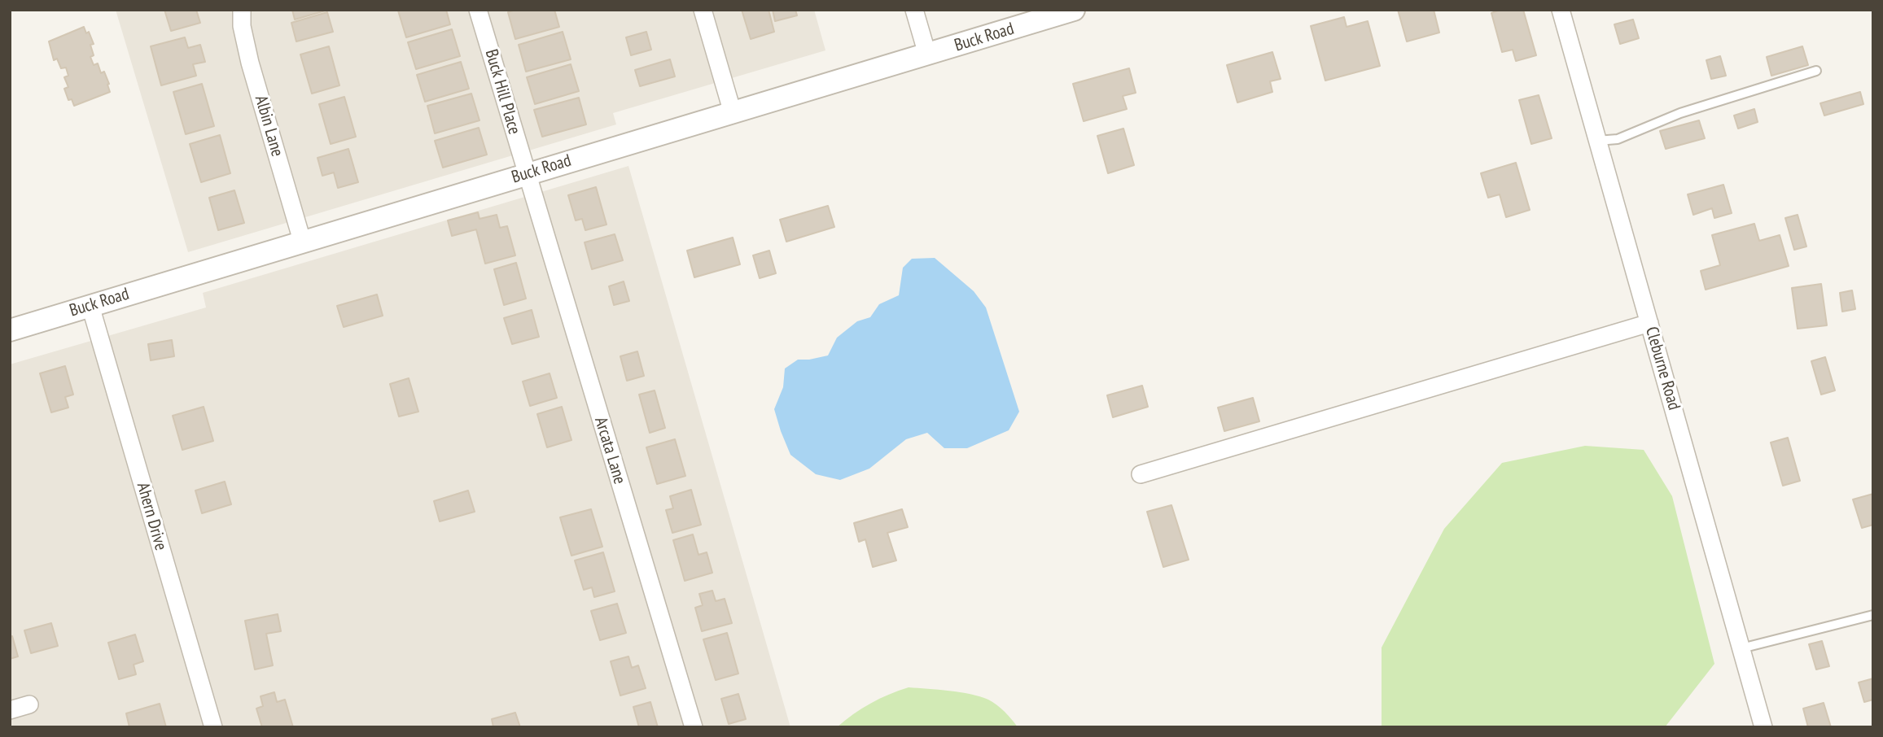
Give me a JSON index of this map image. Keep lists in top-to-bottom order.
{
  "streets": {
    "street": [
      "Buck Road",
      "Buck Hill Place",
      "Albin Lane",
      "Cleburne Road",
      "Arcata Lane",
      "Ahern Drive"
    ]
  },
  "crossings": [
    ["Buck Road", "Buck Hill Place"],
    ["Buck Road", "Albin Lane"],
    ["Buck Road", "Arcata Lane"],
    ["Buck Road", "Ahern Drive"],
    ["Buck Hill Place", "Arcata Lane"]
  ]
}
